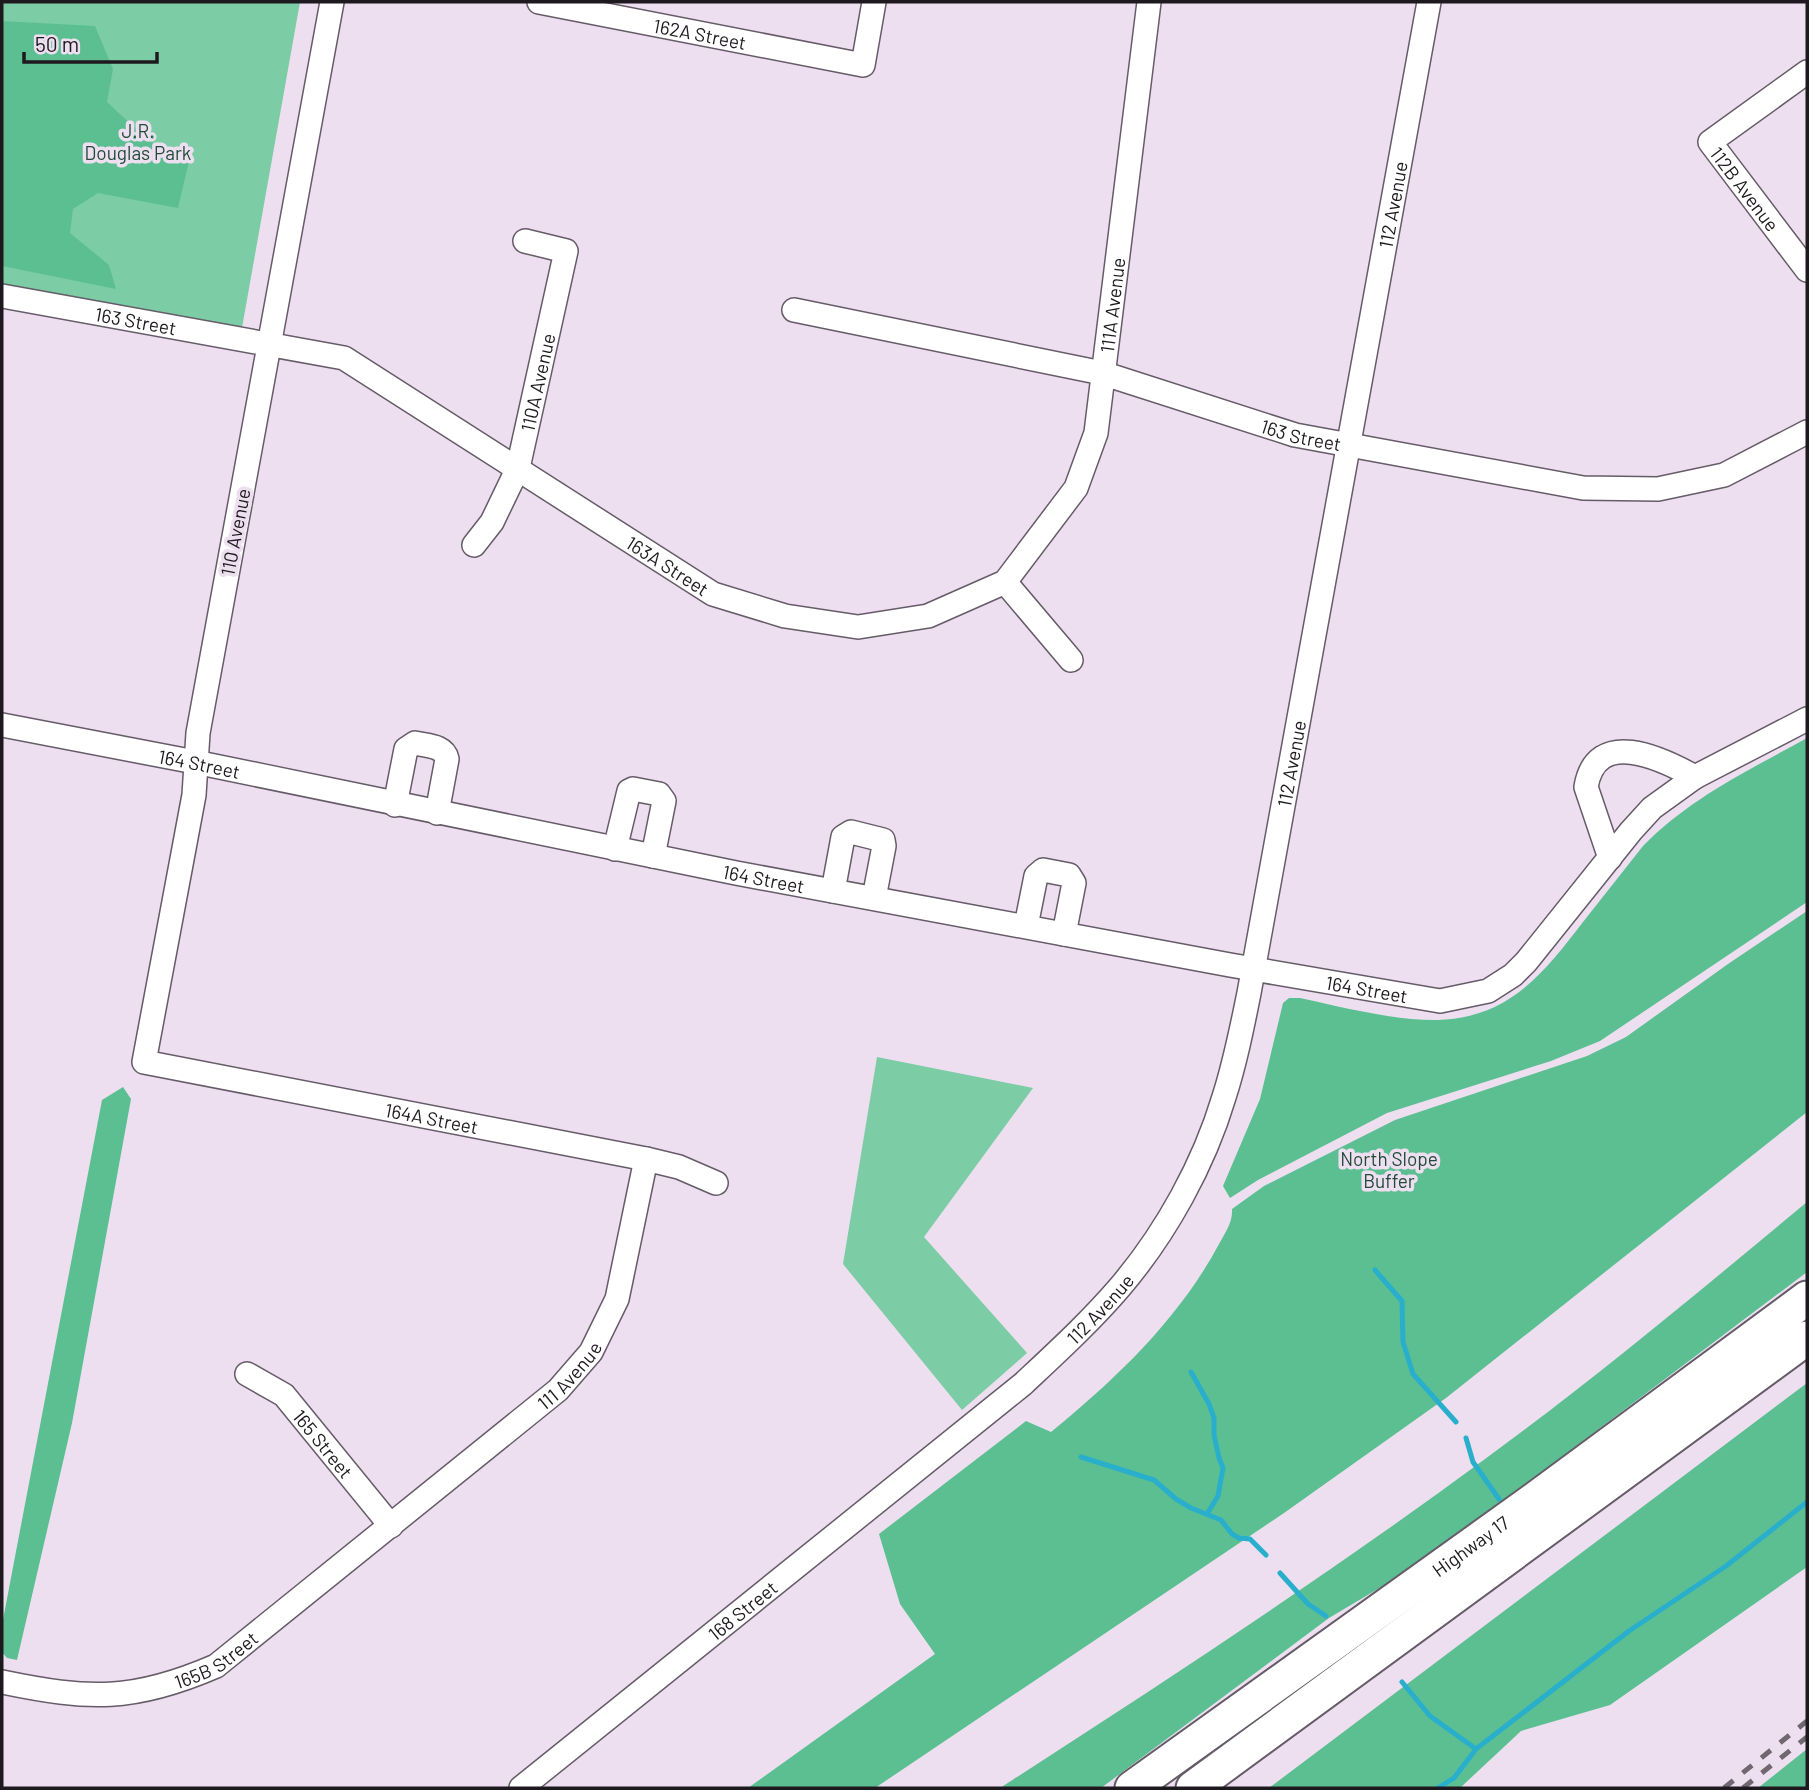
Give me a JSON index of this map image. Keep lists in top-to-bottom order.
{
  "streets": {
    "highway": ["Highway 17"],
    "street": [
      "162A Street",
      "112B Avenue",
      "112 Avenue",
      "111A Avenue",
      "163 Street",
      "110A Avenue",
      "110 Avenue",
      "163A Street",
      "164 Street",
      "164A Street",
      "111 Avenue",
      "165 Street",
      "168 Street",
      "165B Street"
    ]
  },
  "crossings": [
    ["112 Avenue", "163 Street"],
    ["112 Avenue", "164 Street"],
    ["112 Avenue", "168 Street"],
    ["111A Avenue", "163 Street"],
    ["111A Avenue", "163A Street"],
    ["163 Street", "110 Avenue"],
    ["163 Street", "163A Street"],
    ["110A Avenue", "163A Street"],
    ["110 Avenue", "163A Street"],
    ["110 Avenue", "164 Street"],
    ["110 Avenue", "164A Street"],
    ["164A Street", "111 Avenue"],
    ["111 Avenue", "165 Street"],
    ["111 Avenue", "165B Street"],
    ["165 Street", "165B Street"]
  ],
  "parks": ["J.R. Douglas Park", "North Slope Buffer"],
  "scale_bar": "50 m"
}
